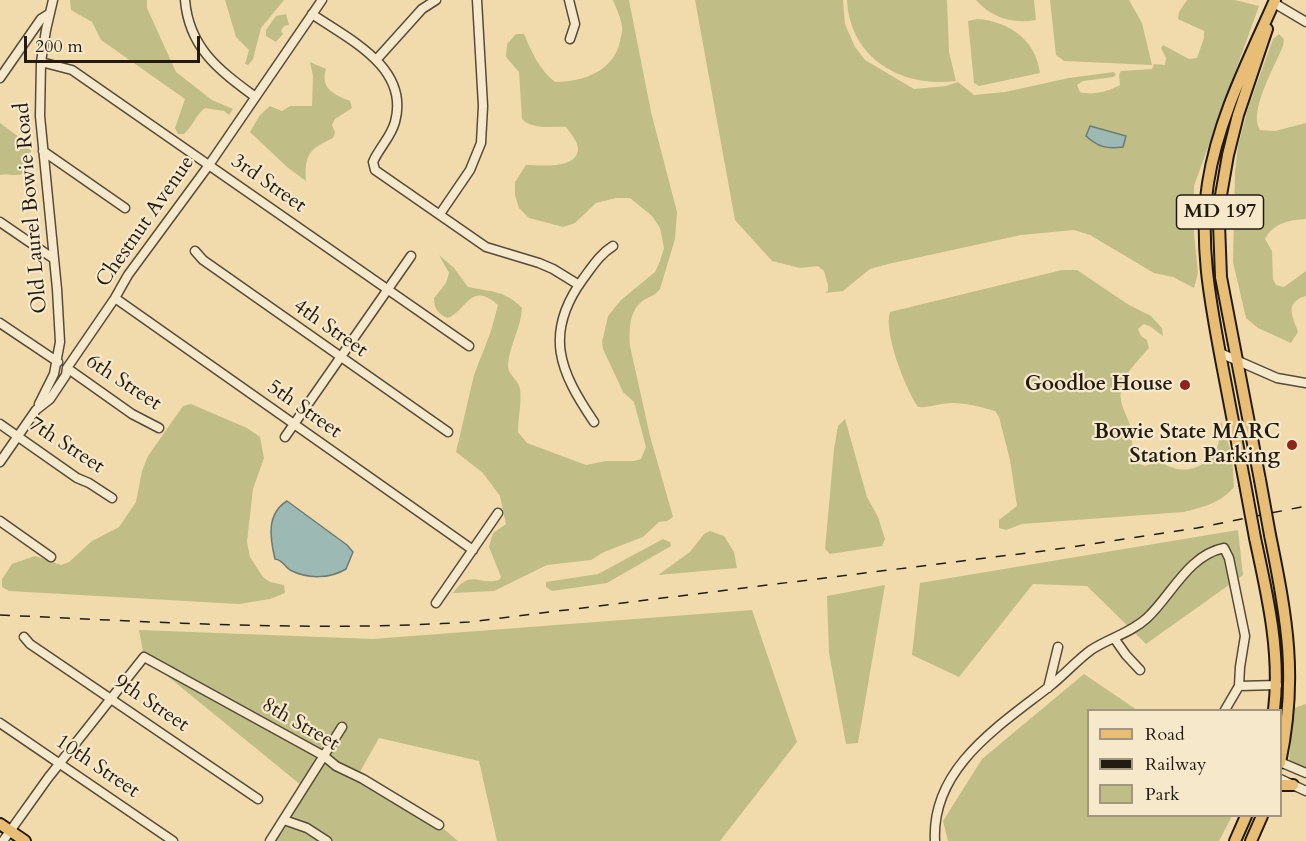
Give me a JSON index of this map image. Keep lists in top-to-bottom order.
{
  "streets": {
    "main road": ["MD 197"],
    "street": [
      "3rd Street",
      "Old Laurel Bowie Road",
      "Chestnut Avenue",
      "4th Street",
      "6th Street",
      "5th Street",
      "7th Street",
      "9th Street",
      "8th Street",
      "10th Street"
    ]
  },
  "crossings": [
    ["3rd Street", "Old Laurel Bowie Road"],
    ["3rd Street", "Chestnut Avenue"],
    ["Old Laurel Bowie Road", "Chestnut Avenue"],
    ["Old Laurel Bowie Road", "6th Street"],
    ["Chestnut Avenue", "6th Street"],
    ["Chestnut Avenue", "5th Street"],
    ["Chestnut Avenue", "7th Street"],
    ["9th Street", "8th Street"]
  ],
  "places": ["Goodloe House", "Bowie State MARC Station Parking"],
  "legend": ["Road", "Railway", "Park"],
  "scale_bar": "200 m"
}
